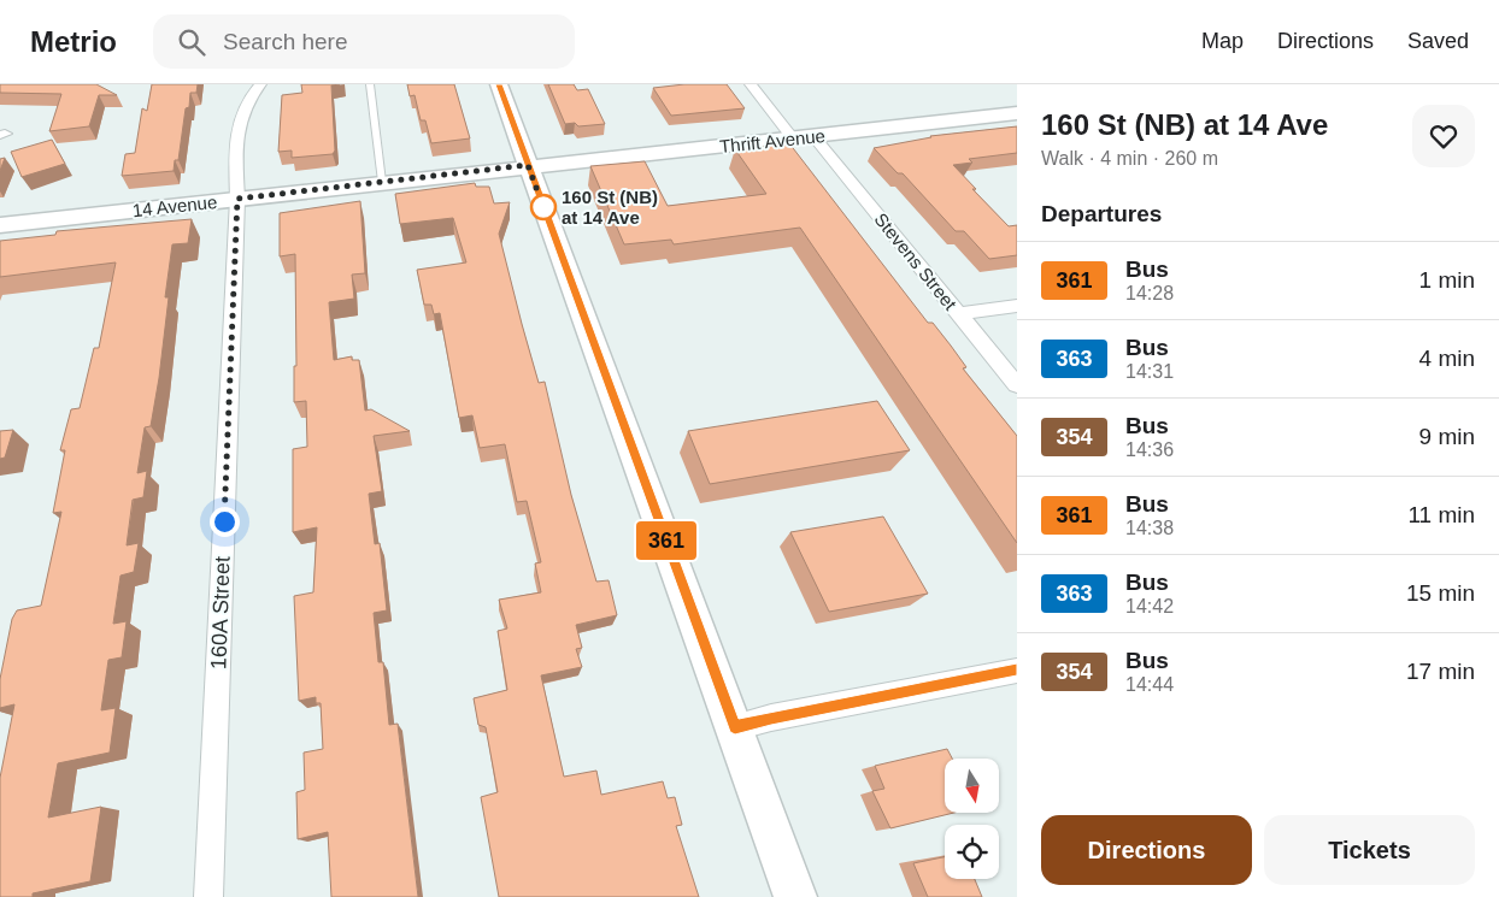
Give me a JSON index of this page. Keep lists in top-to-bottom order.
{
  "streets": {
    "street": [
      "Thrift Avenue",
      "14 Avenue",
      "Stevens Street",
      "160A Street"
    ]
  },
  "crossings": [
    ["Thrift Avenue", "14 Avenue"],
    ["Thrift Avenue", "Stevens Street"],
    ["14 Avenue", "160A Street"]
  ],
  "places": ["160 St (NB) at 14 Ave"],
  "lines": ["bus line 361"],
  "north": "bottom",
  "page": {
    "header": "Metrio",
    "search": "Search here",
    "nav": ["Map", "Directions", "Saved"],
    "on_map": "361",
    "heading": [
      ["160 St (NB) at 14 Ave", "Walk · 4 min · 260 m"],
      "Departures"
    ],
    "list": [
      {
        "mark": "361",
        "name": "Bus",
        "note": "14:28",
        "value": "1 min"
      },
      {
        "mark": "363",
        "name": "Bus",
        "note": "14:31",
        "value": "4 min"
      },
      {
        "mark": "354",
        "name": "Bus",
        "note": "14:36",
        "value": "9 min"
      },
      {
        "mark": "361",
        "name": "Bus",
        "note": "14:38",
        "value": "11 min"
      },
      {
        "mark": "363",
        "name": "Bus",
        "note": "14:42",
        "value": "15 min"
      },
      {
        "mark": "354",
        "name": "Bus",
        "note": "14:44",
        "value": "17 min"
      }
    ],
    "buttons": ["Directions", "Tickets"]
  }
}
